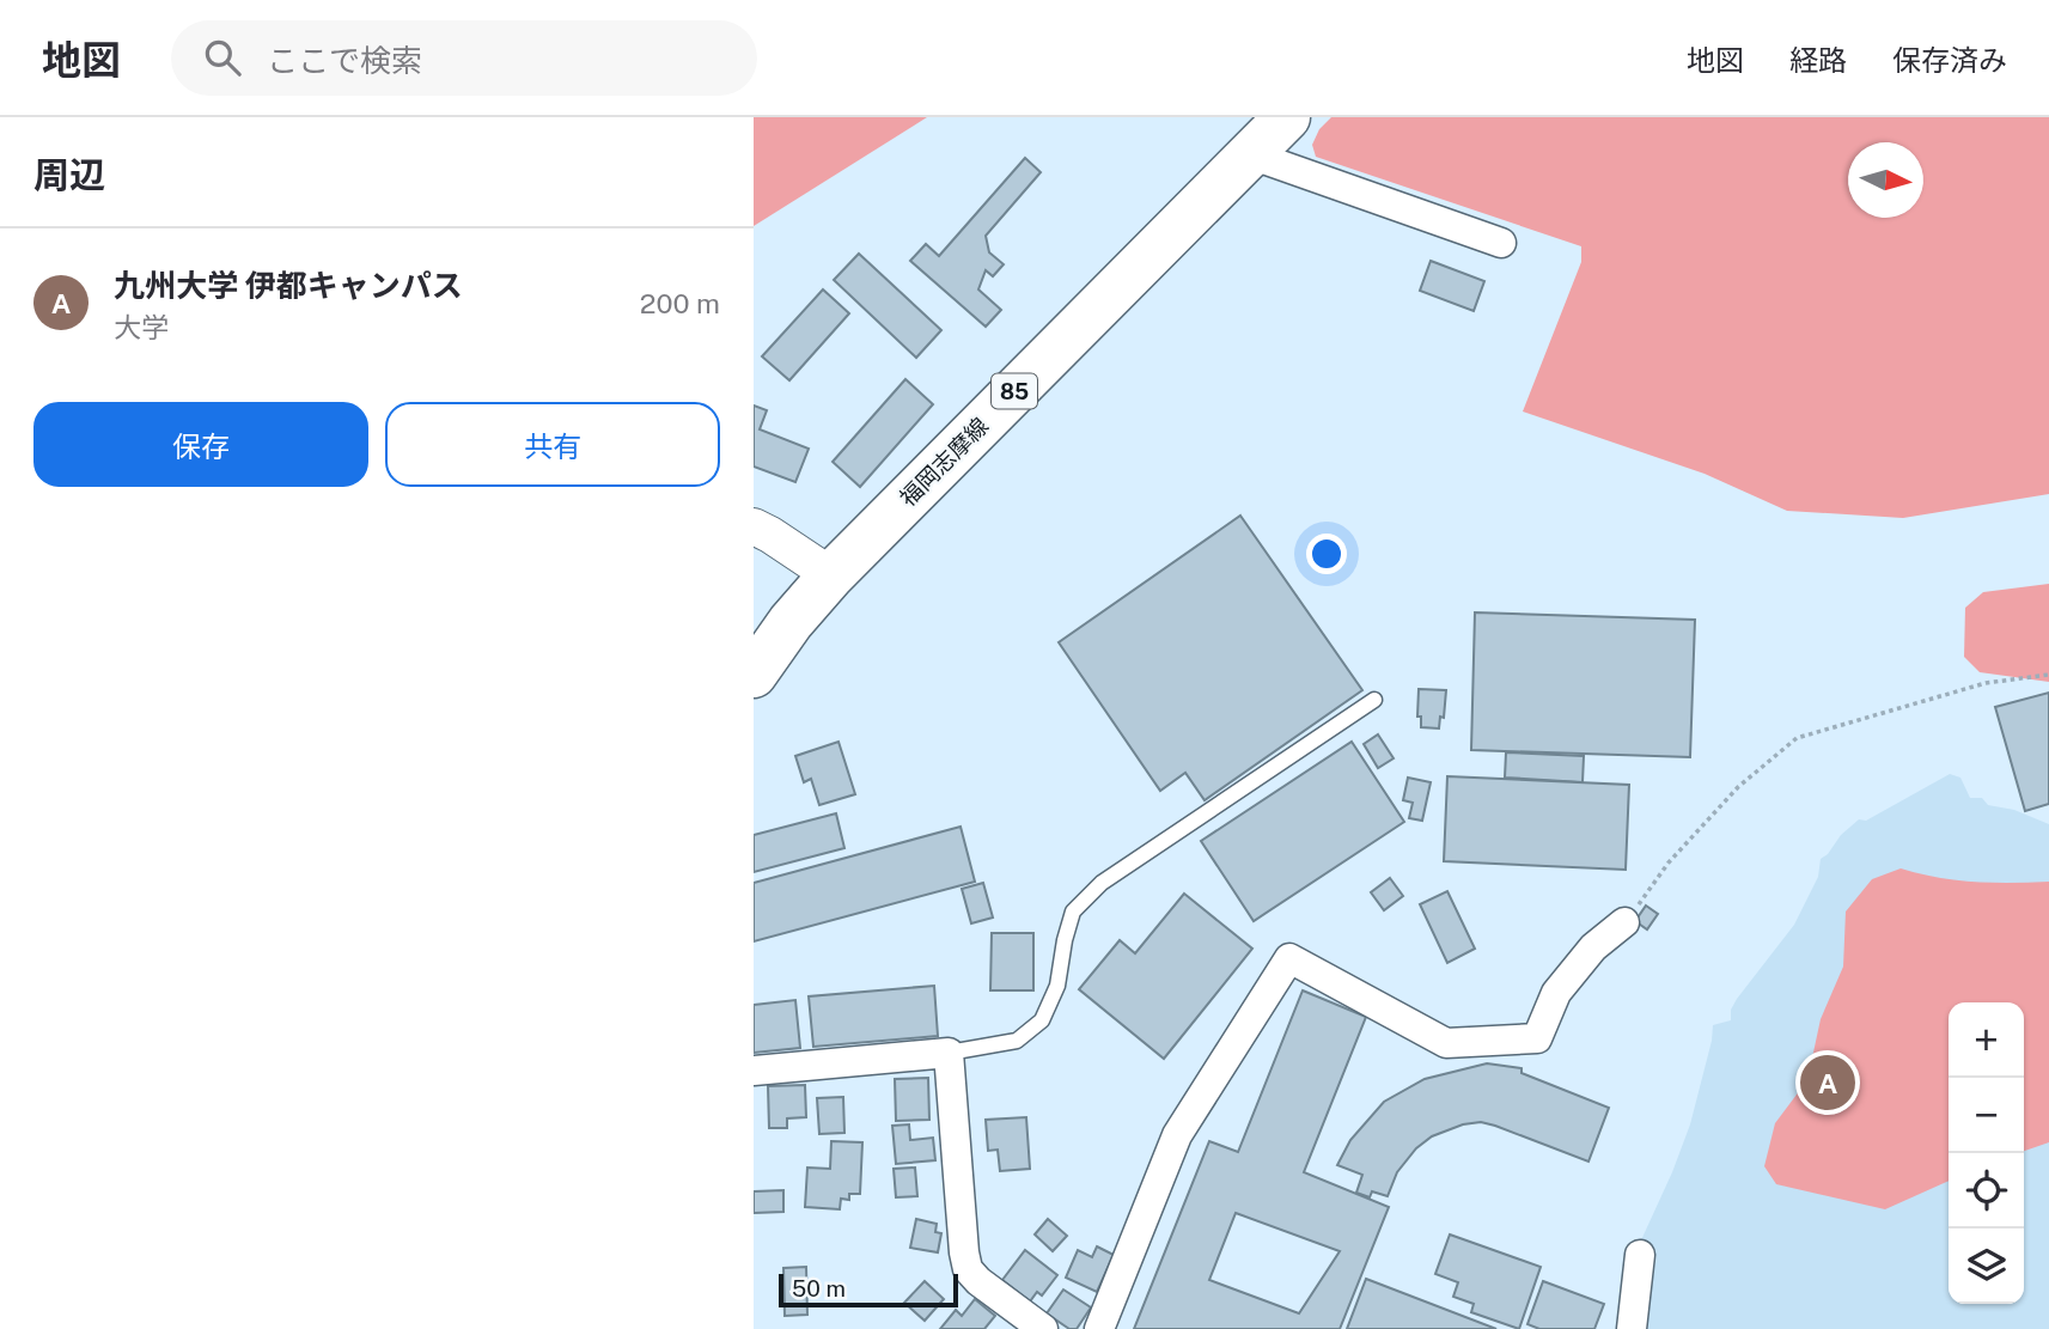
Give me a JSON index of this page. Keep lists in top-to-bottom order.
{
  "streets": {
    "main road": ["85", "福岡志摩線"]
  },
  "scale_bar": "50 m",
  "north": "right",
  "page": {
    "header": "地図",
    "search": "ここで検索",
    "nav": ["地図", "経路", "保存済み"],
    "heading": "周辺",
    "list": [
      {
        "mark": "A",
        "name": "九州大学 伊都キャンパス",
        "note": "大学",
        "value": "200 m"
      }
    ],
    "buttons": ["保存", "共有"],
    "map_buttons": ["+", "−"],
    "pins": "A",
    "scale": "50 m"
  }
}
